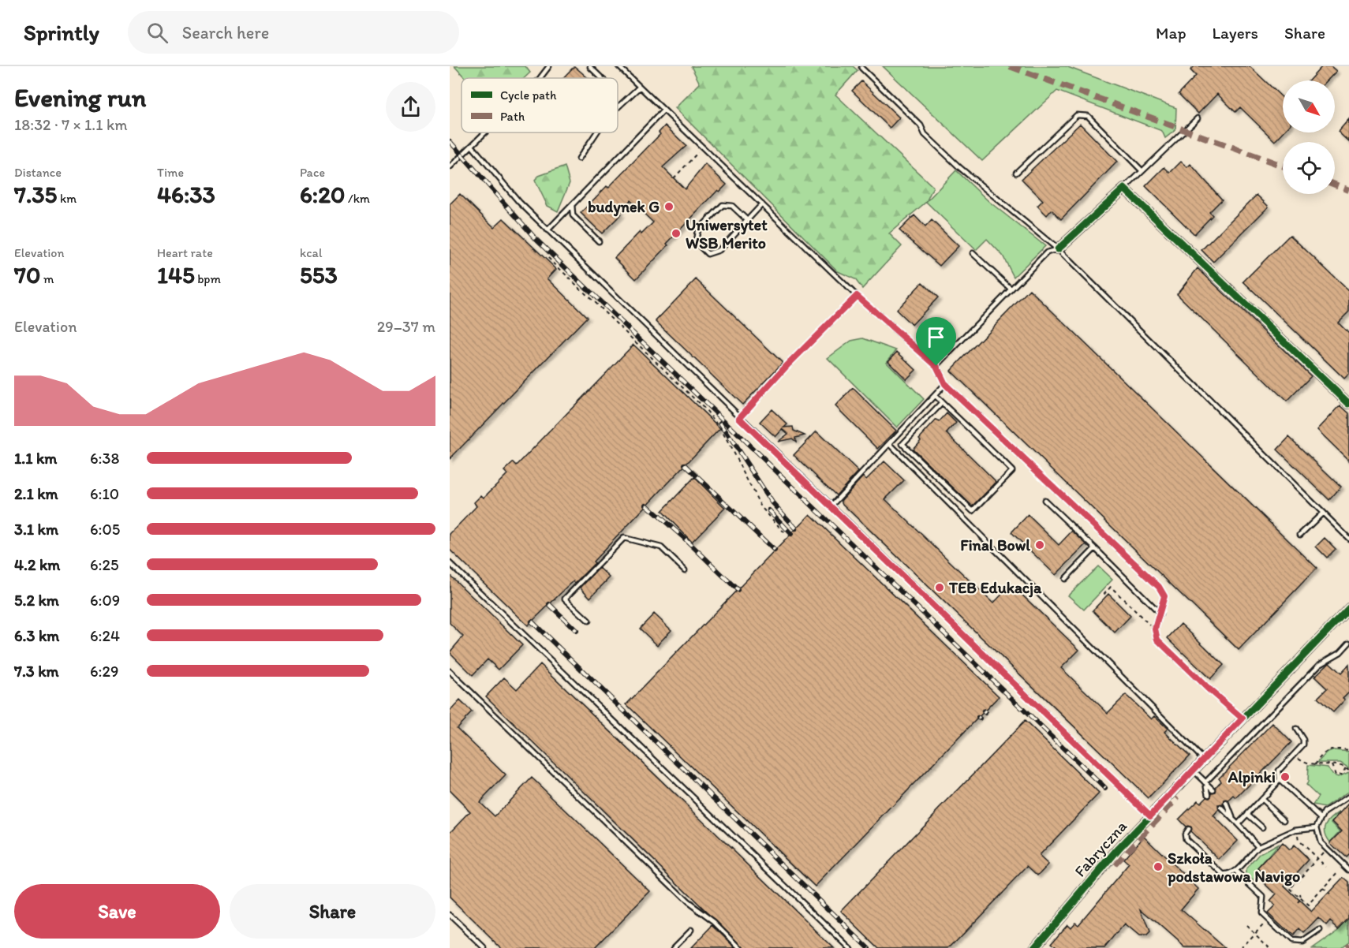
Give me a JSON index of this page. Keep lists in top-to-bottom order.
{
  "streets": {
    "street": ["Fabryczna"]
  },
  "places": [
    "budynek G",
    "Uniwersytet WSB Merito",
    "Final Bowl",
    "TEB Edukacja",
    "Alpinki",
    "Szkoła podstawowa Navigo"
  ],
  "legend": ["Cycle path", "Path"],
  "north": "bottom right",
  "page": {
    "header": "Sprintly",
    "search": "Search here",
    "nav": ["Map", "Layers", "Share"],
    "heading": ["Evening run", "18:32 · 7 × 1.1 km"],
    "stats": [
      ["Distance", "7.35 km"],
      ["Time", "46:33"],
      ["Pace", "6:20 /km"],
      ["Elevation", "70 m"],
      ["Heart rate", "145 bpm"],
      ["kcal", "553"]
    ],
    "chart": ["Elevation", "29–37 m"],
    "list": [
      {
        "name": "1.1 km",
        "note": "6:38"
      },
      {
        "name": "2.1 km",
        "note": "6:10"
      },
      {
        "name": "3.1 km",
        "note": "6:05"
      },
      {
        "name": "4.2 km",
        "note": "6:25"
      },
      {
        "name": "5.2 km",
        "note": "6:09"
      },
      {
        "name": "6.3 km",
        "note": "6:24"
      },
      {
        "name": "7.3 km",
        "note": "6:29"
      }
    ],
    "buttons": ["Save", "Share"]
  }
}
